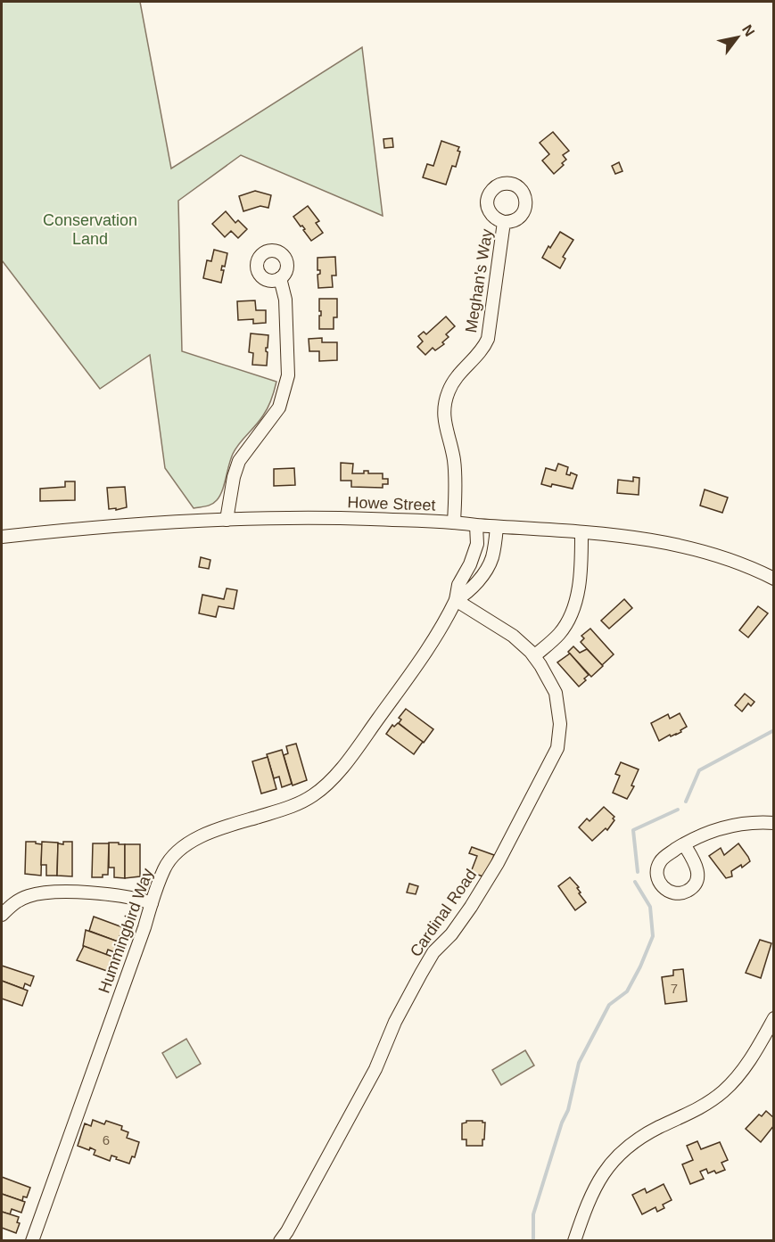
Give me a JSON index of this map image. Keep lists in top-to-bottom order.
{
  "streets": {
    "street": [
      "Meghan's Way",
      "Howe Street",
      "Cardinal Road",
      "Hummingbird Way"
    ]
  },
  "crossings": [
    ["Meghan's Way", "Howe Street"],
    ["Howe Street", "Hummingbird Way"],
    ["Cardinal Road", "Hummingbird Way"]
  ],
  "parks": ["Conservation Land"],
  "house_numbers": ["7", "6"],
  "north": "top right"
}
